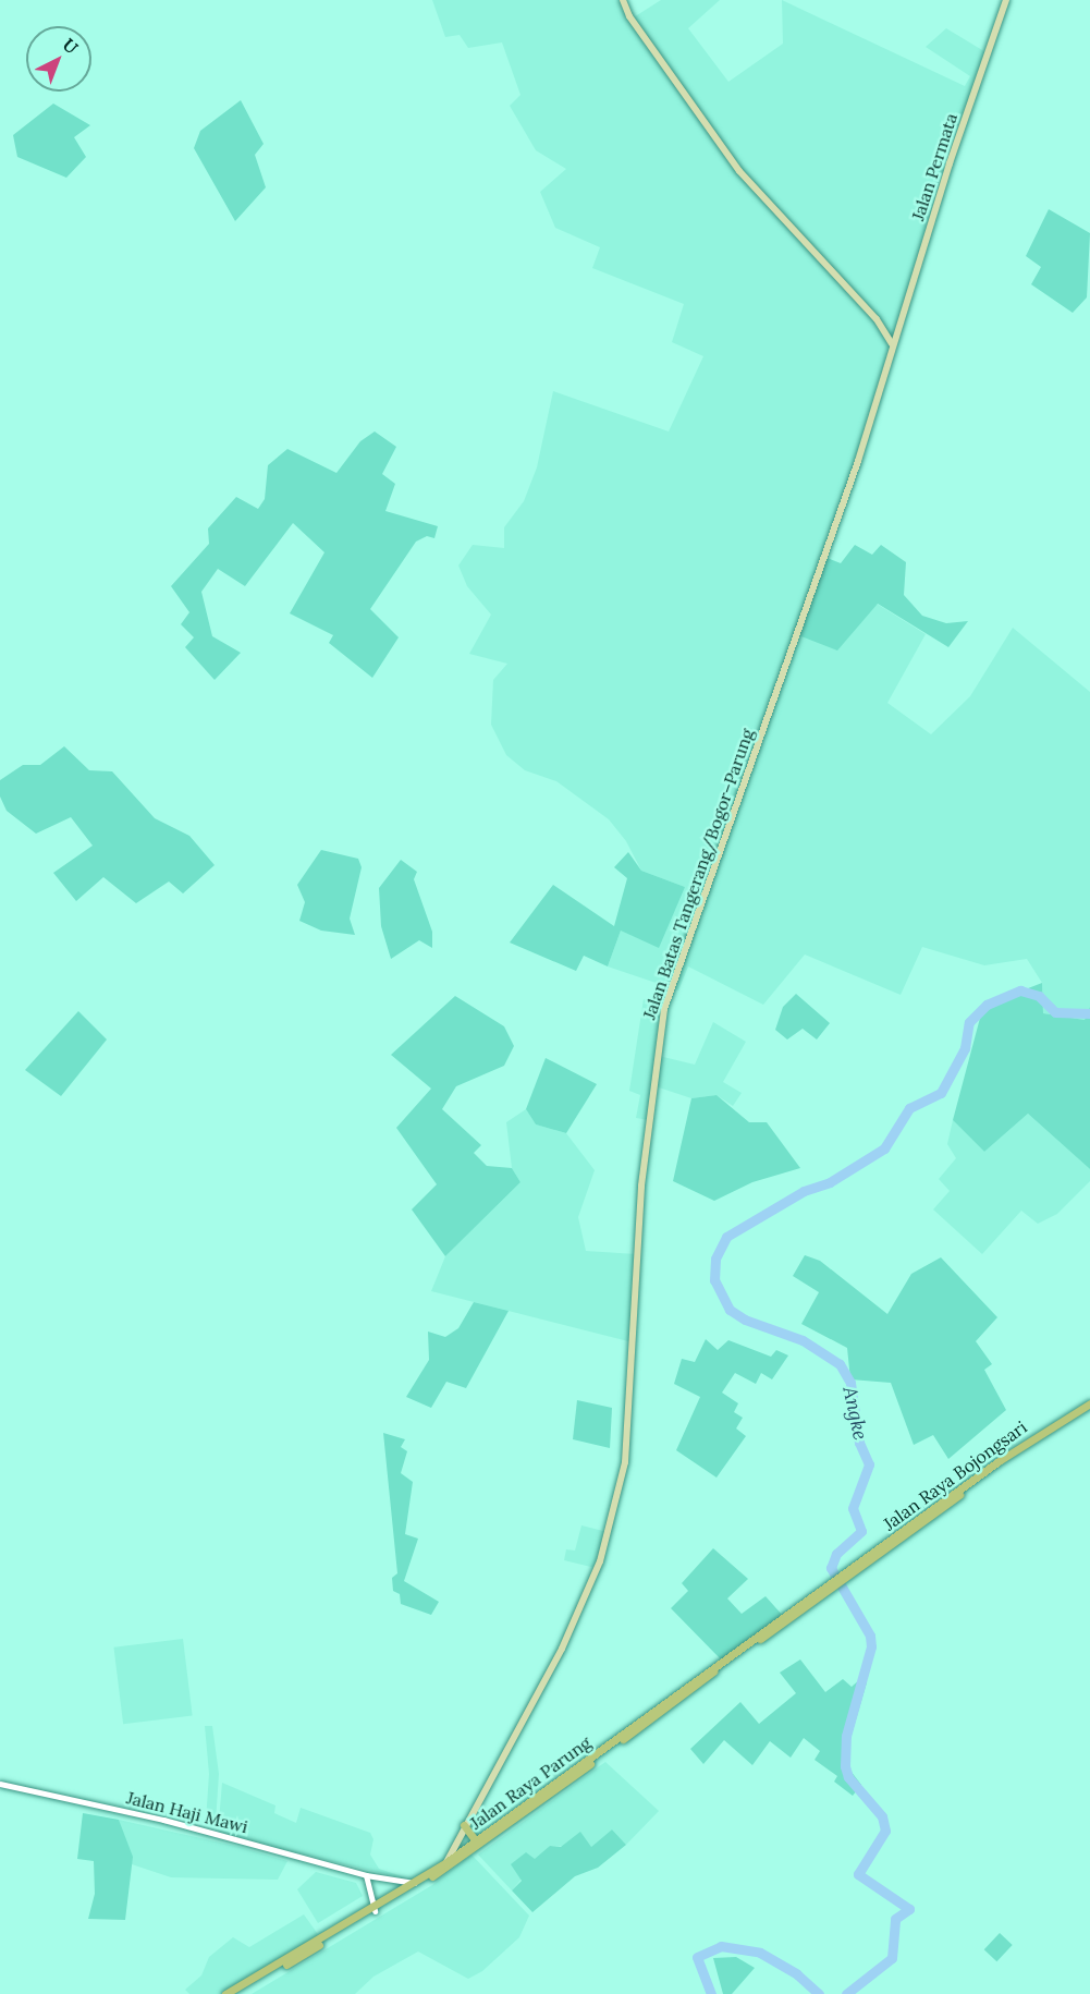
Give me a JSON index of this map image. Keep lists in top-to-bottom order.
{
  "streets": {
    "highway": ["Jalan Raya Bojongsari", "Jalan Raya Parung"],
    "main road": ["Jalan Permata", "Jalan Batas Tangerang/Bogor–Parung"],
    "street": ["Jalan Haji Mawi"]
  },
  "crossings": [
    ["Jalan Permata", "Jalan Batas Tangerang/Bogor–Parung"],
    ["Jalan Batas Tangerang/Bogor–Parung", "Jalan Raya Parung"],
    ["Jalan Raya Bojongsari", "Jalan Raya Parung"],
    ["Jalan Raya Parung", "Jalan Haji Mawi"]
  ],
  "water": ["Angke"],
  "north": "top right"
}
